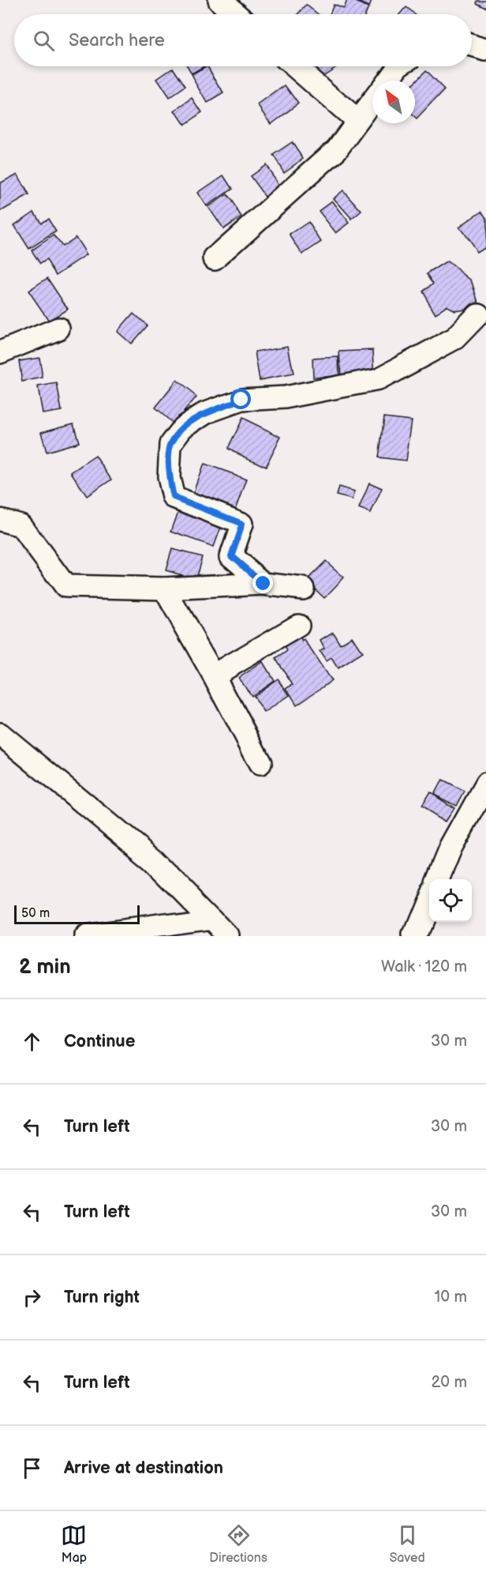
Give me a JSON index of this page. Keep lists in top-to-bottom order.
{
  "scale_bar": "50 m",
  "north": "top left",
  "page": {
    "search": "Search here",
    "scale": "50 m",
    "heading": ["2 min", "Walk · 120 m"],
    "list": [
      ["Continue", "30 m"],
      ["Turn left", "30 m"],
      ["Turn left", "30 m"],
      ["Turn right", "10 m"],
      ["Turn left", "20 m"],
      "Arrive at destination"
    ],
    "nav": ["Map", "Directions", "Saved"]
  }
}
